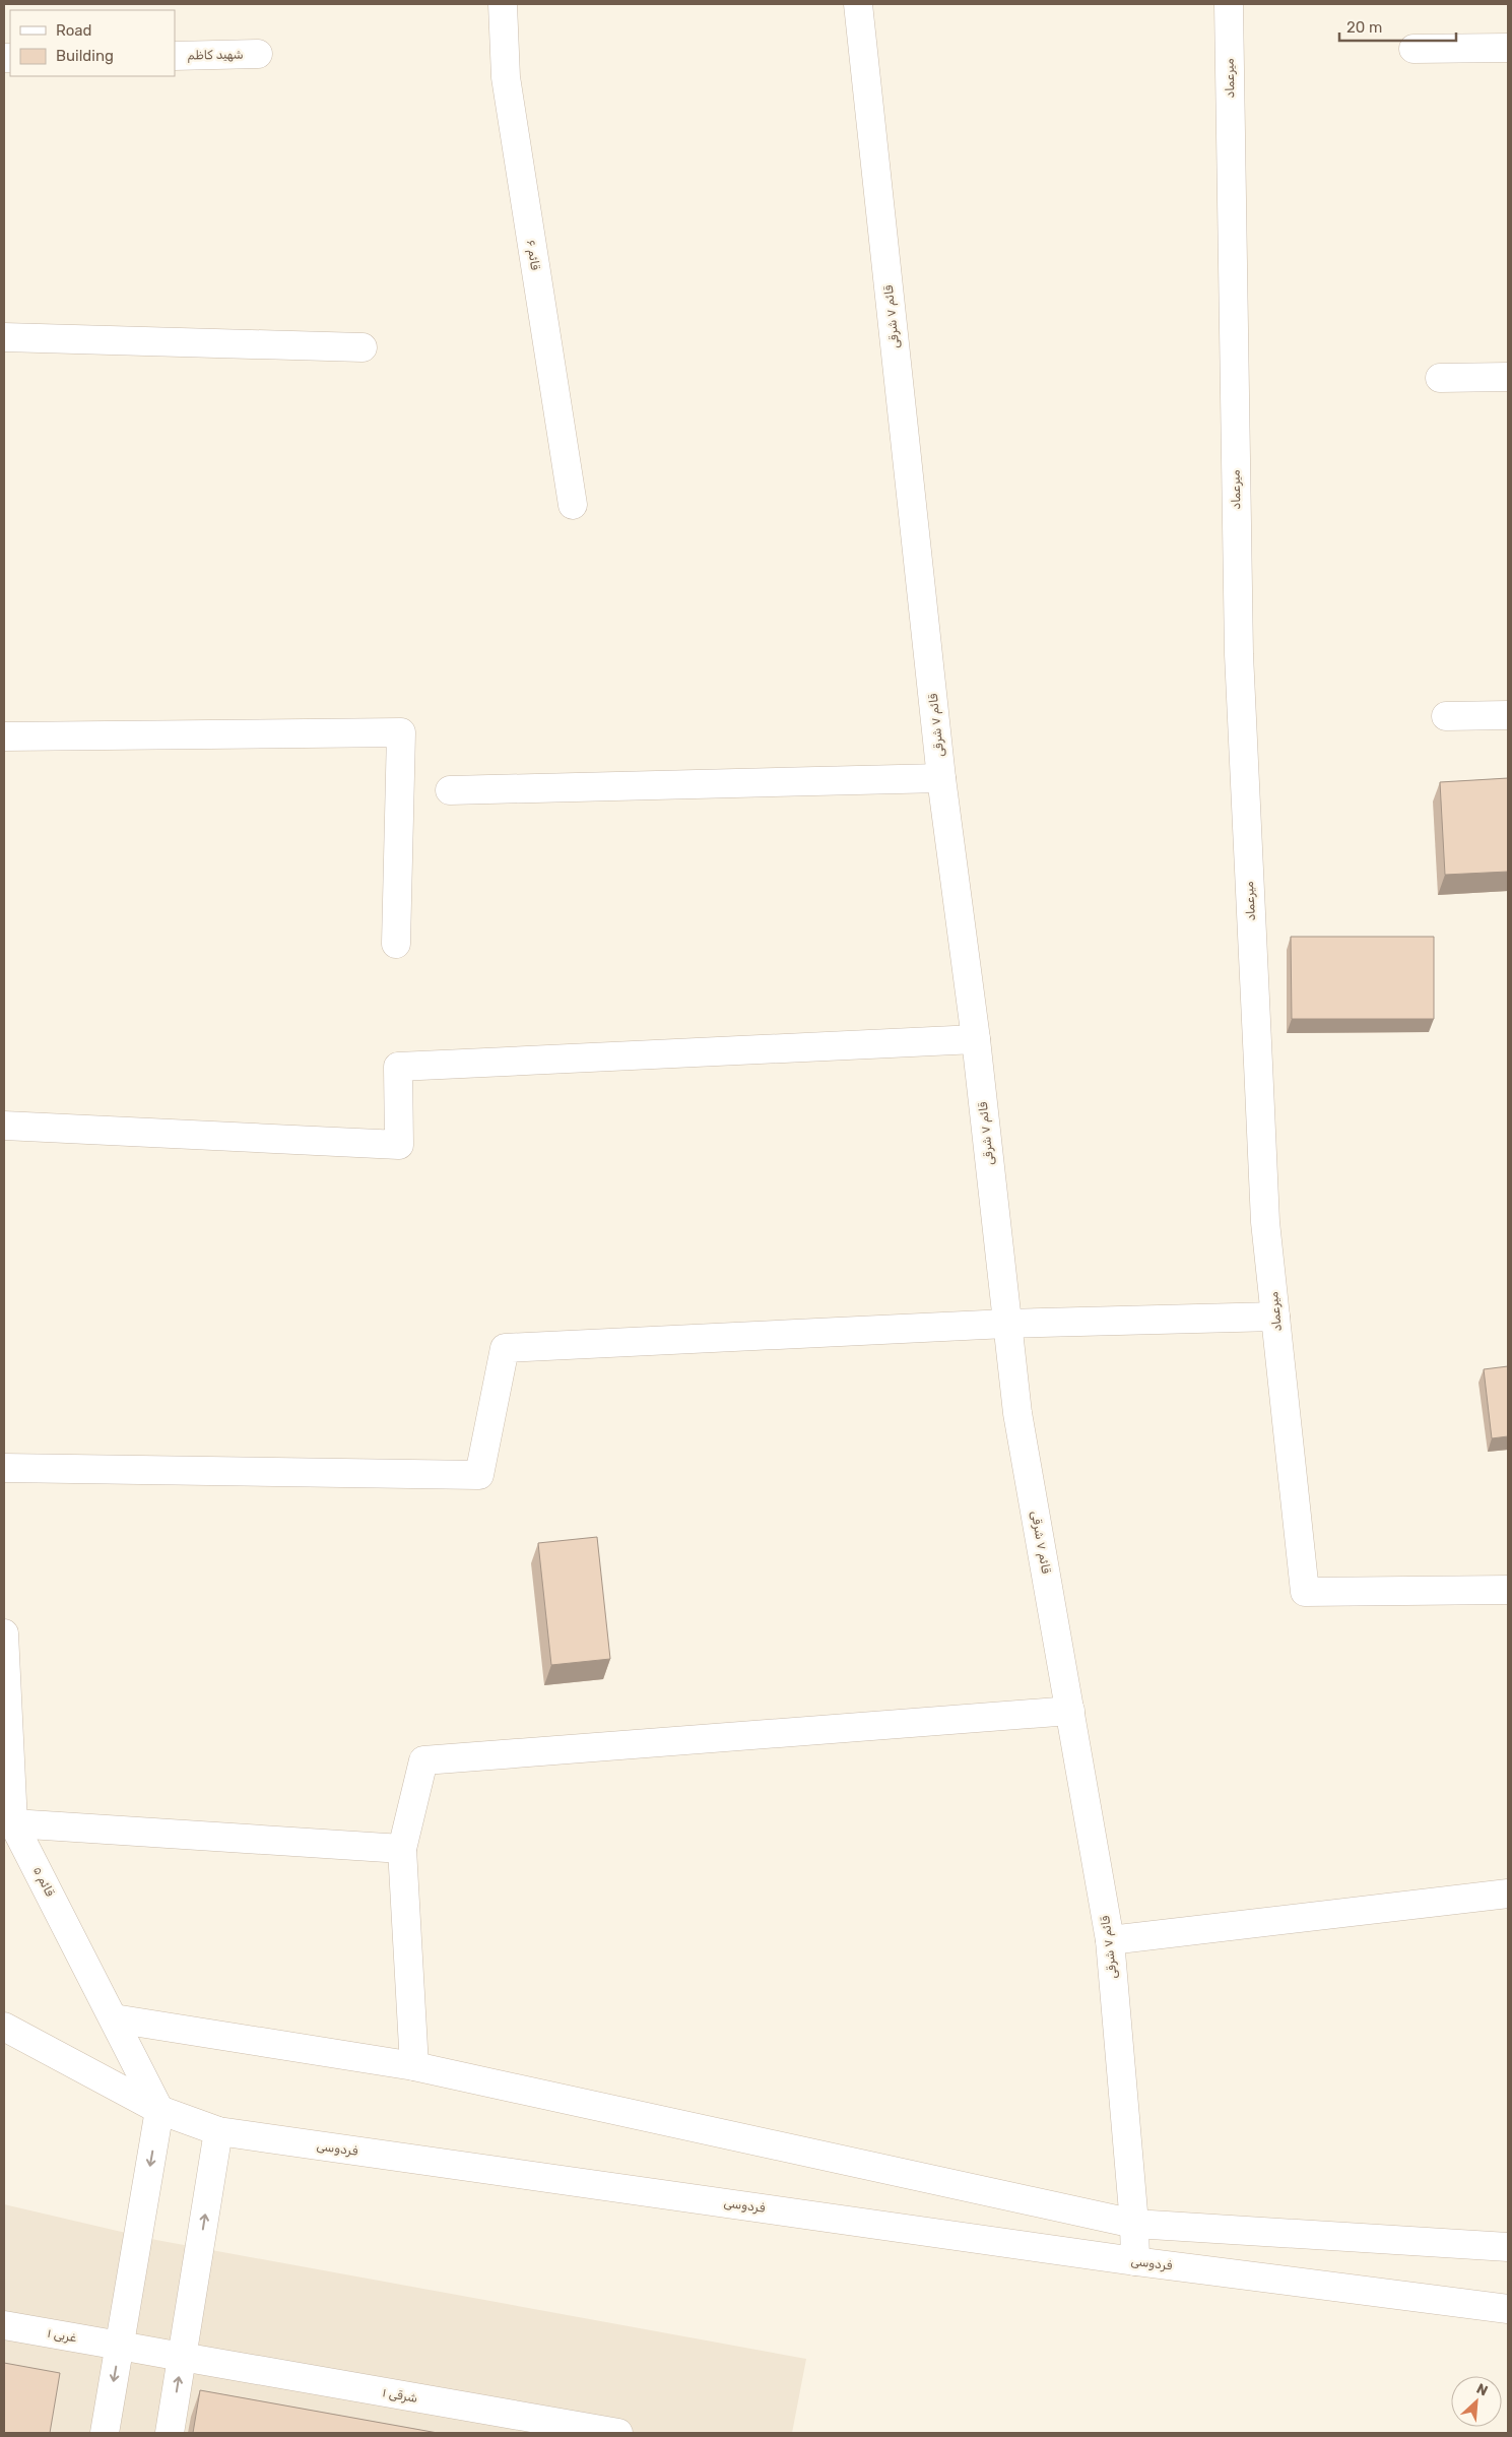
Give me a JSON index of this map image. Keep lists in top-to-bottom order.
{
  "streets": {
    "street": [
      "شهید کاظم",
      "میرعماد",
      "قائم ۶",
      "قائم ۷ شرقی",
      "قائم ۵",
      "فردوسی",
      "۱ غربی",
      "۱ شرقی"
    ]
  },
  "crossings": [
    ["قائم ۷ شرقی", "فردوسی"],
    ["قائم ۵", "فردوسی"],
    ["۱ غربی", "۱ شرقی"]
  ],
  "legend": ["Road", "Building"],
  "scale_bar": "20 m",
  "north": "top right"
}
